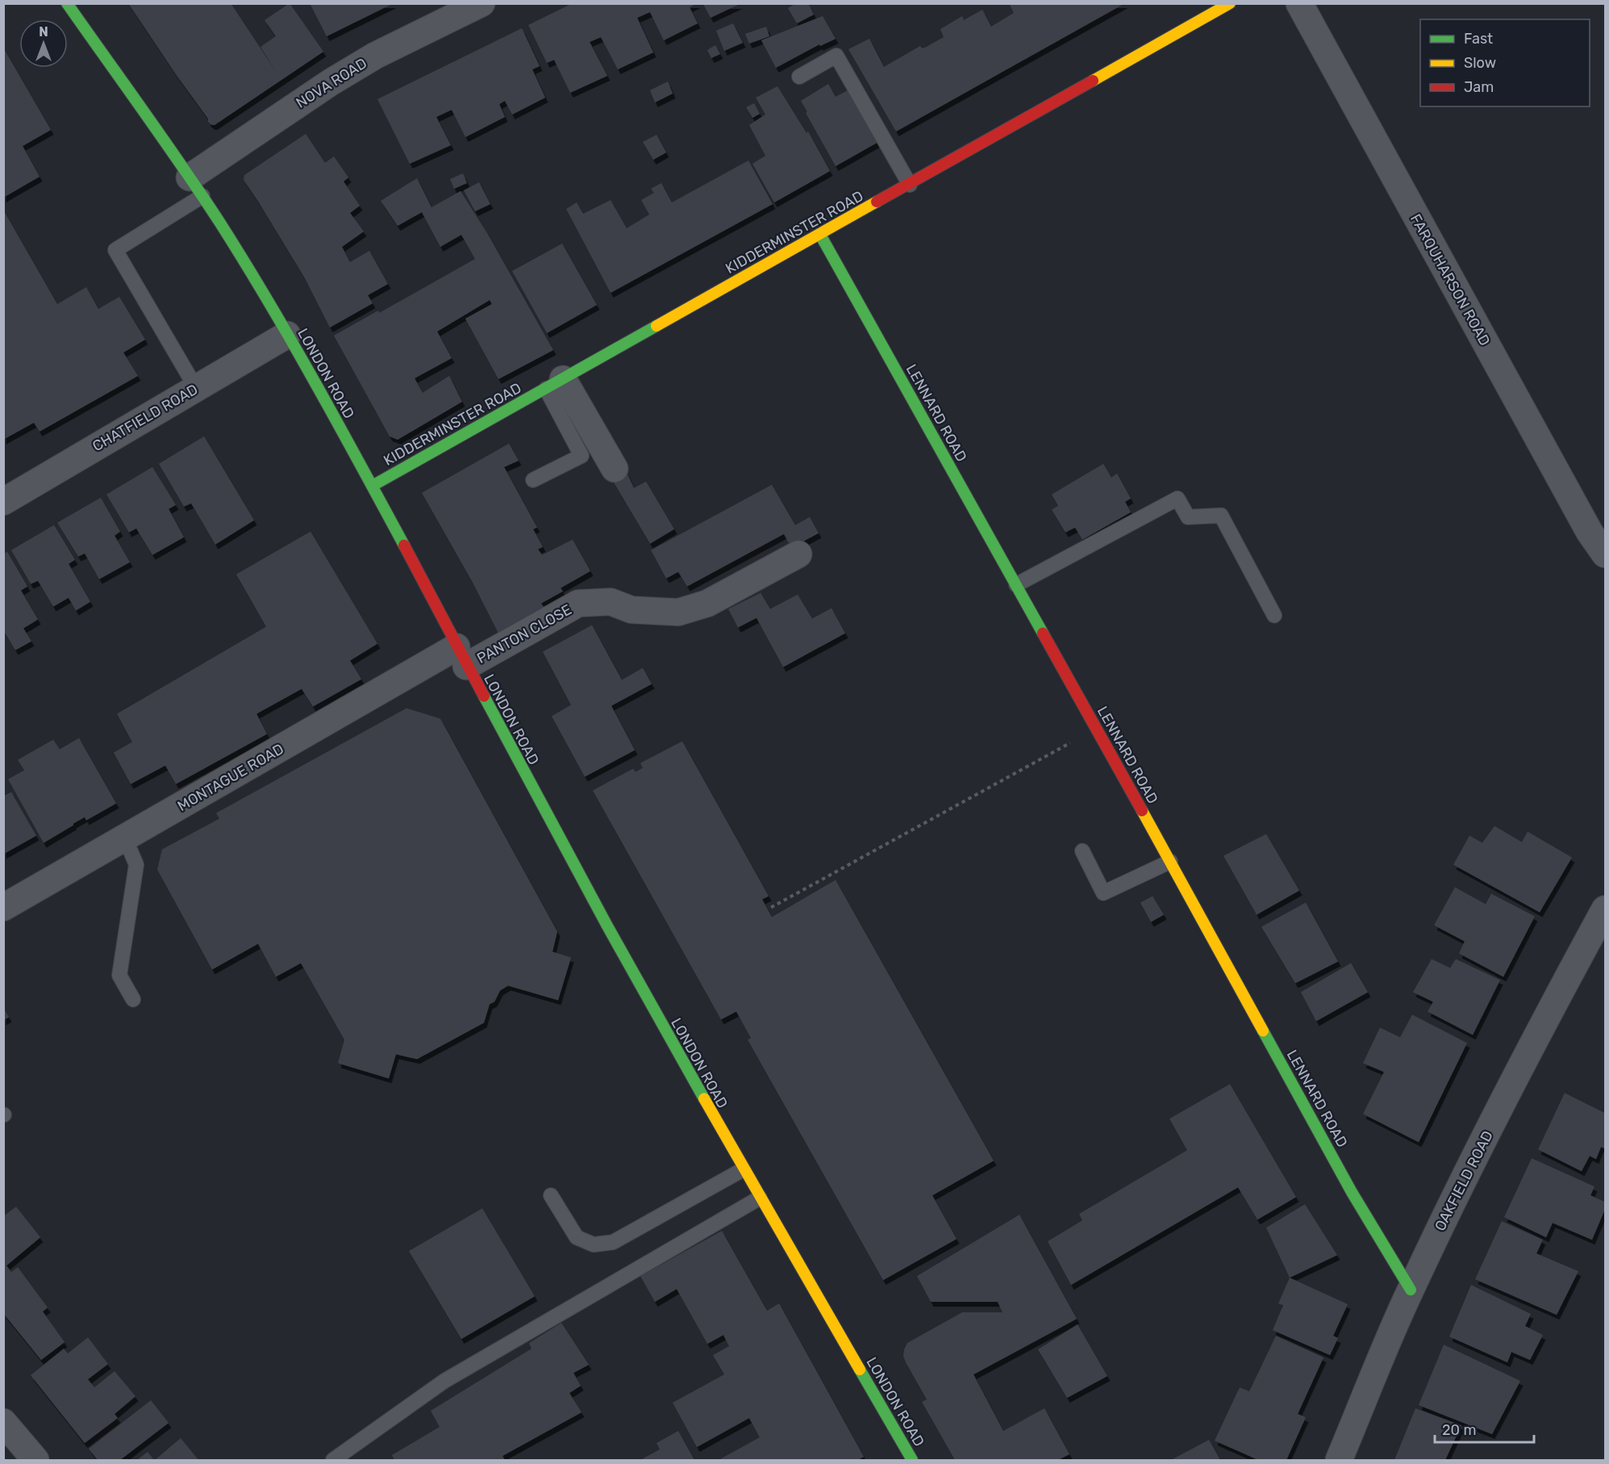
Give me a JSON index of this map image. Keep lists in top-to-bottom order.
{
  "streets": {
    "street": [
      "NOVA ROAD",
      "KIDDERMINSTER ROAD",
      "FARQUHARSON ROAD",
      "LONDON ROAD",
      "LENNARD ROAD",
      "CHATFIELD ROAD",
      "PANTON CLOSE",
      "MONTAGUE ROAD",
      "OAKFIELD ROAD"
    ]
  },
  "crossings": [
    ["NOVA ROAD", "LONDON ROAD"],
    ["KIDDERMINSTER ROAD", "LONDON ROAD"],
    ["KIDDERMINSTER ROAD", "LENNARD ROAD"],
    ["LONDON ROAD", "CHATFIELD ROAD"],
    ["LONDON ROAD", "PANTON CLOSE"],
    ["LONDON ROAD", "MONTAGUE ROAD"],
    ["LENNARD ROAD", "OAKFIELD ROAD"],
    ["PANTON CLOSE", "MONTAGUE ROAD"]
  ],
  "legend": ["Fast", "Slow", "Jam"],
  "scale_bar": "20 m",
  "north": "top"
}
